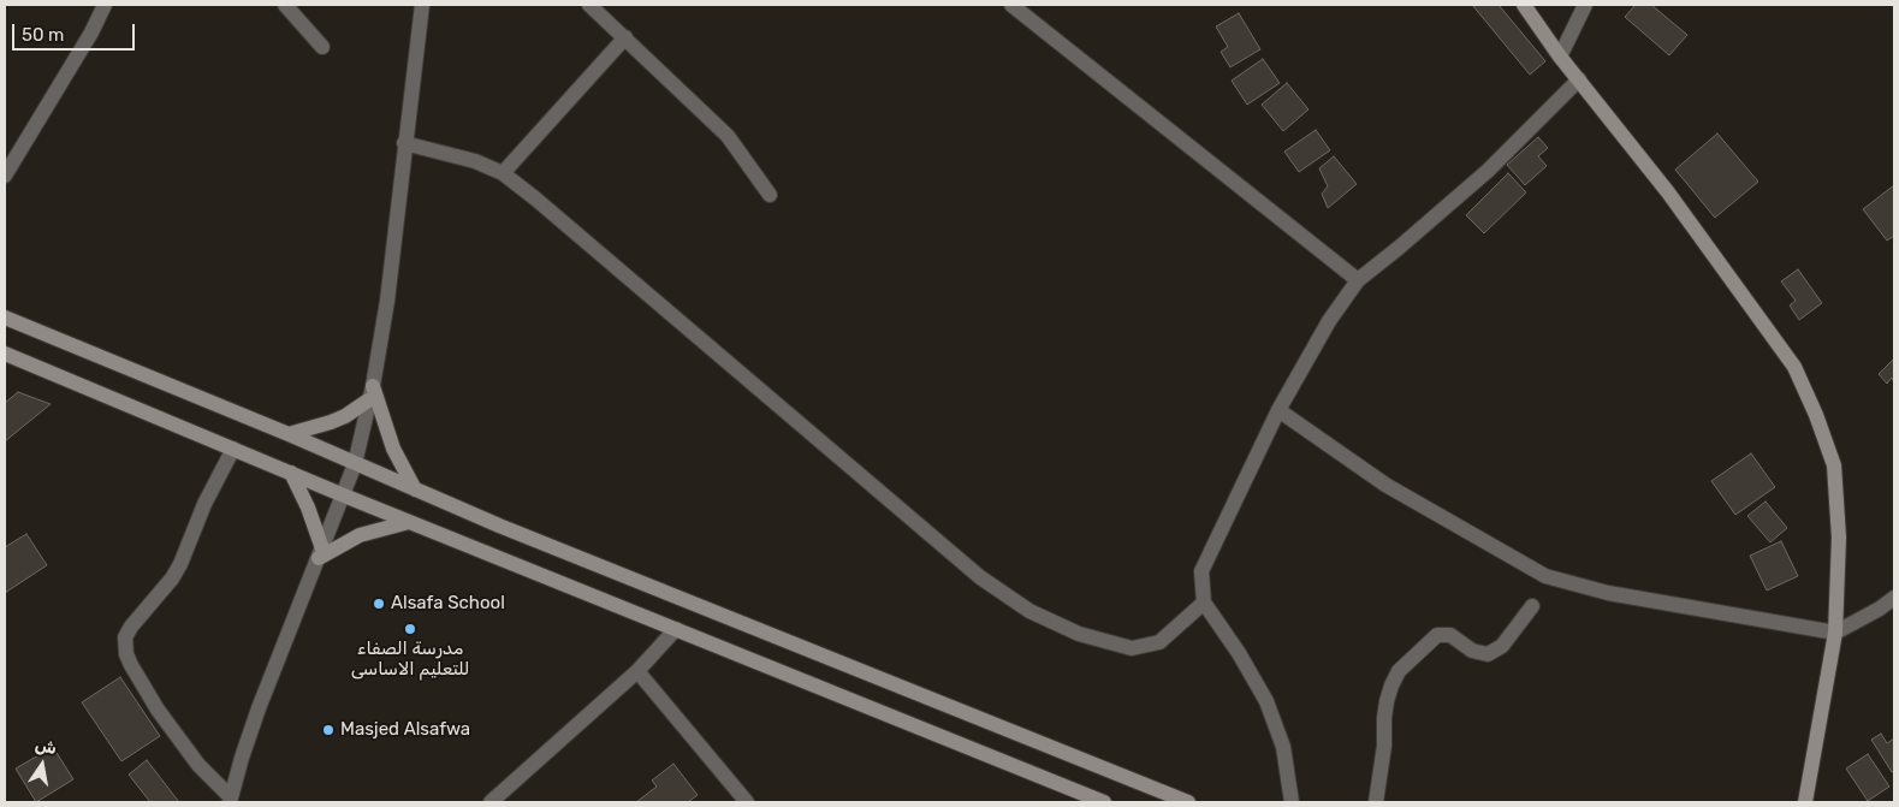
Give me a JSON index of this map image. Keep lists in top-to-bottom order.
{
  "places": ["Alsafa School", "مدرسة الصفاء للتعليم الاساسى", "Masjed Alsafwa"],
  "scale_bar": "50 m",
  "north": "top"
}
